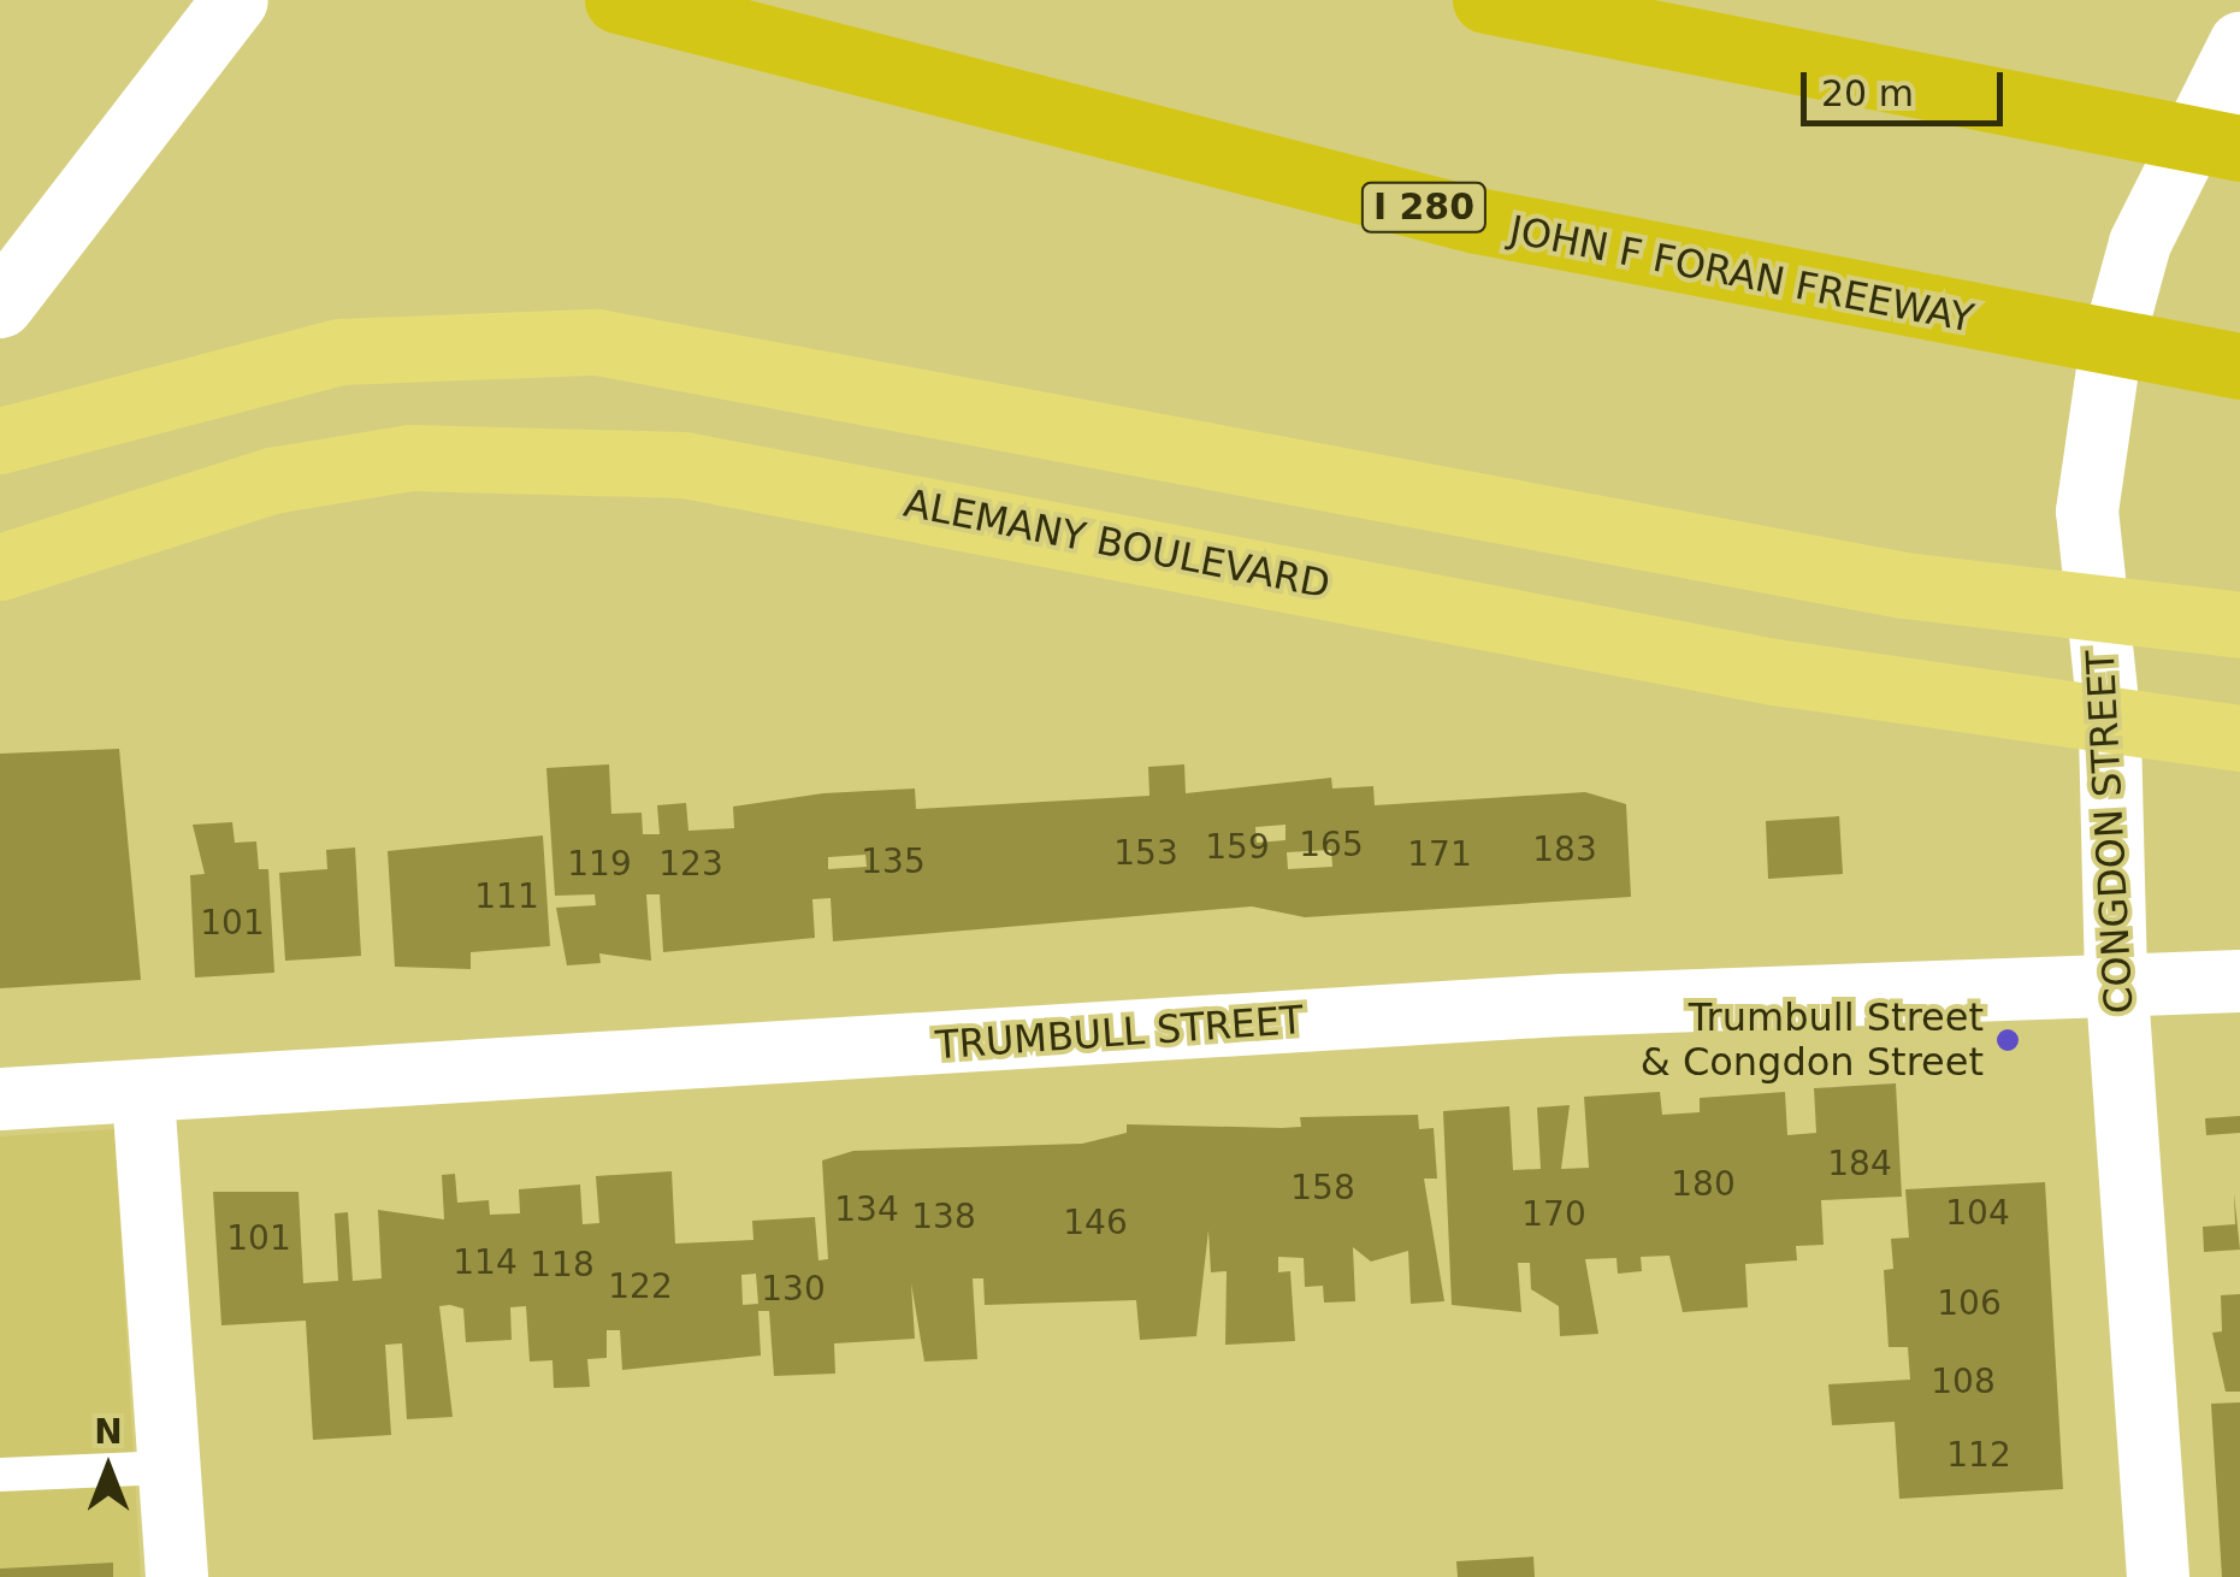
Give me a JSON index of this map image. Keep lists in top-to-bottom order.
{
  "streets": {
    "highway": ["I 280", "JOHN F FORAN FREEWAY"],
    "main road": ["ALEMANY BOULEVARD"],
    "street": ["CONGDON STREET", "TRUMBULL STREET"]
  },
  "crossings": [
    ["ALEMANY BOULEVARD", "CONGDON STREET"],
    ["CONGDON STREET", "TRUMBULL STREET"]
  ],
  "places": ["Trumbull Street & Congdon Street"],
  "house_numbers": [
    "165",
    "159",
    "183",
    "153",
    "171",
    "135",
    "119",
    "123",
    "111",
    "101",
    "184",
    "180",
    "158",
    "134",
    "104",
    "170",
    "138",
    "146",
    "101",
    "114",
    "118",
    "122",
    "130",
    "106",
    "108",
    "112"
  ],
  "scale_bar": "20 m",
  "north": "top"
}
